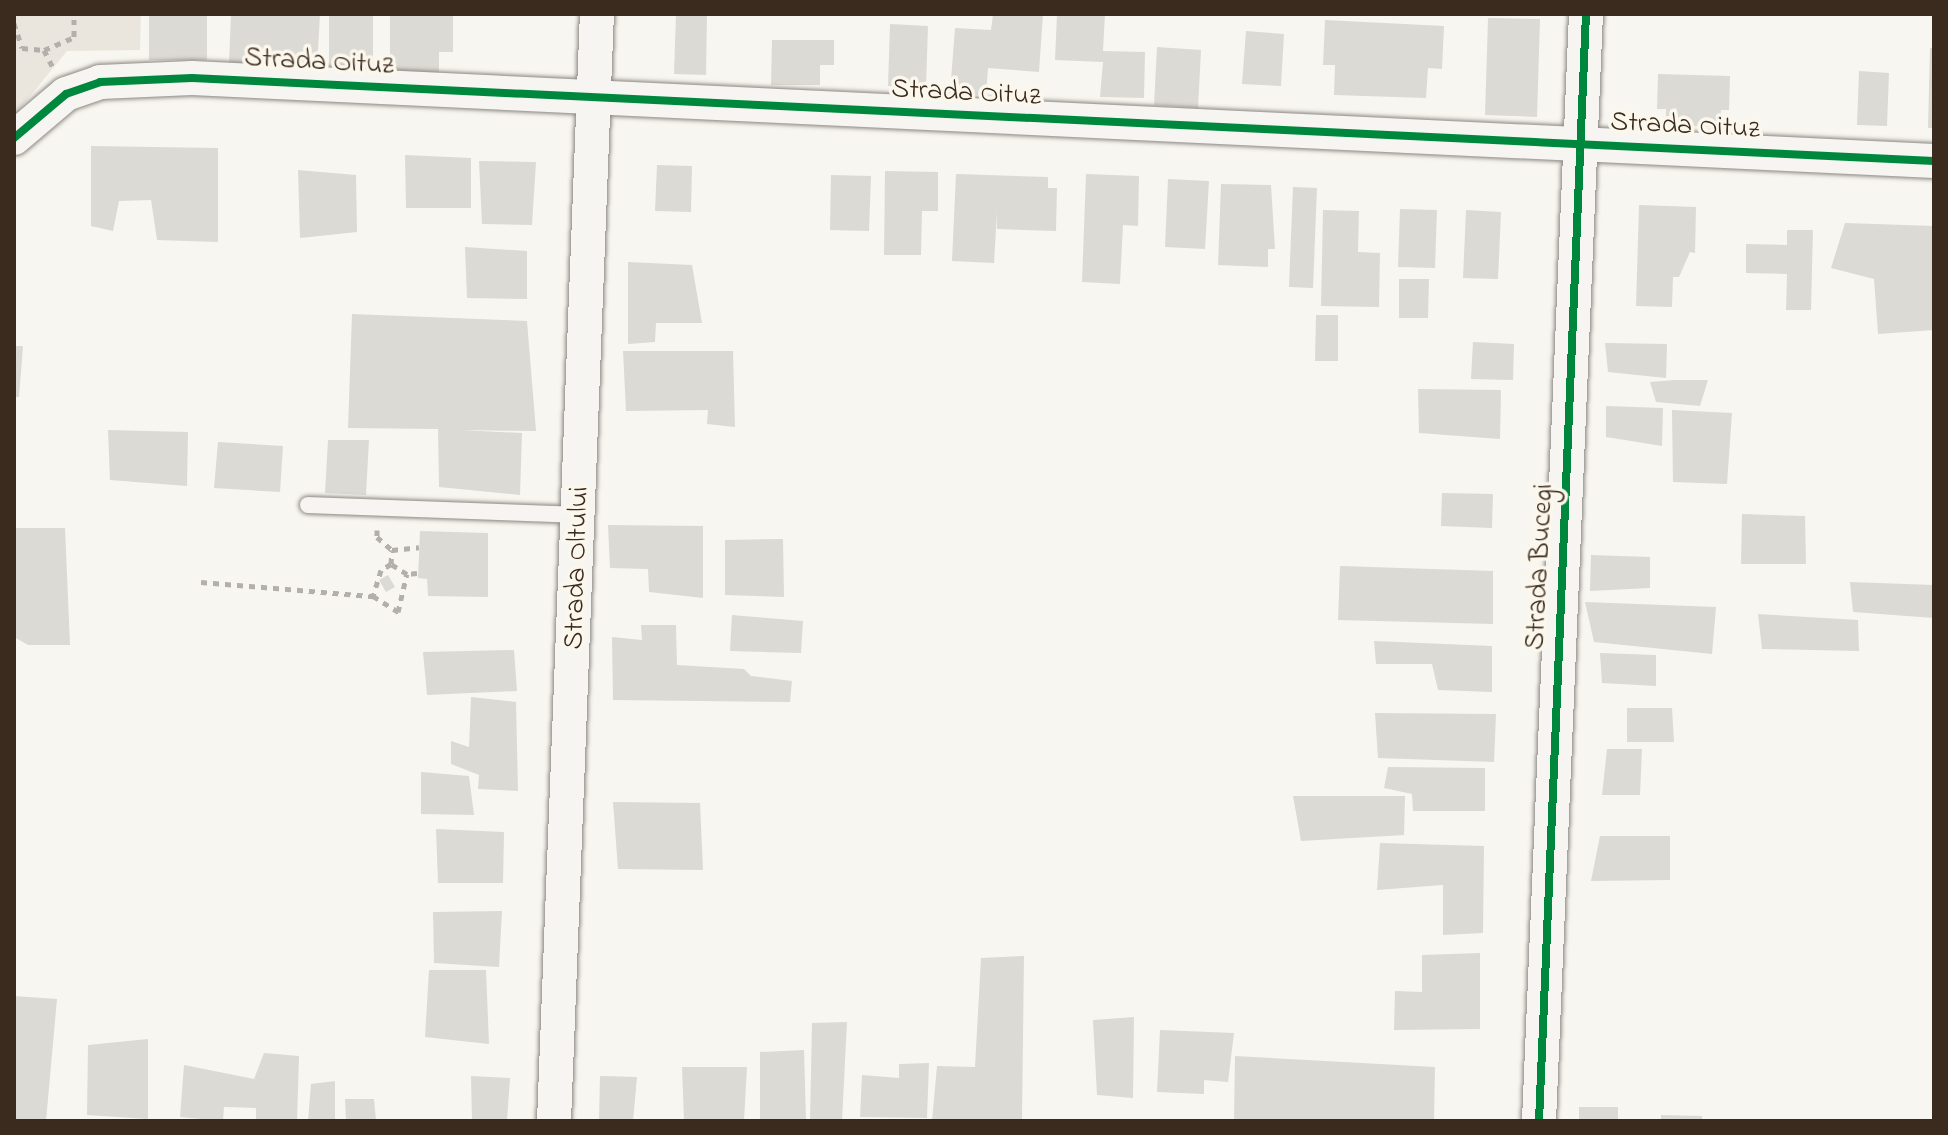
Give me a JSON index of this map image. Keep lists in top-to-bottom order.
{
  "streets": {
    "street": ["Strada Oituz", "Strada Bucegi", "Strada Oltului"]
  },
  "crossings": [
    ["Strada Oituz", "Strada Bucegi"],
    ["Strada Oituz", "Strada Oltului"]
  ]
}
